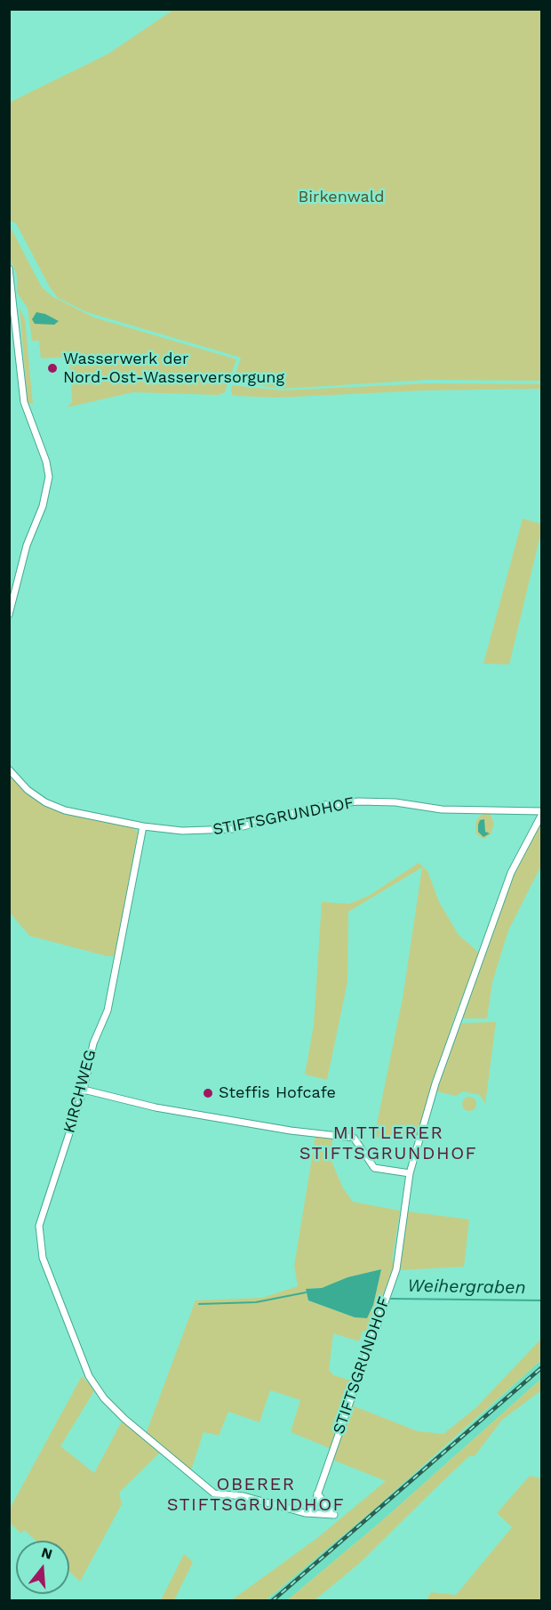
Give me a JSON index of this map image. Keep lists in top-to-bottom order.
{
  "streets": {
    "street": ["STIFTSGRUNDHOF", "KIRCHWEG"]
  },
  "crossings": [
    ["STIFTSGRUNDHOF", "KIRCHWEG"]
  ],
  "districts": ["MITTLERER STIFTSGRUNDHOF", "OBERER STIFTSGRUNDHOF"],
  "water": ["Weihergraben"],
  "parks": ["Birkenwald"],
  "places": ["Wasserwerk der Nord-Ost-Wasserversorgung", "Steffis Hofcafe"],
  "north": "top"
}
